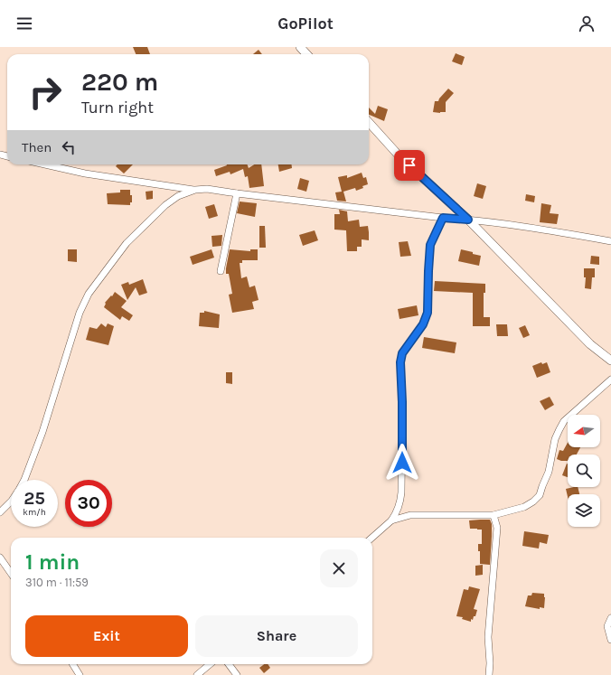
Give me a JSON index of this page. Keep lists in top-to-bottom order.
{
  "north": "left",
  "page": {
    "header": "GoPilot",
    "turn": ["220 m", "Turn right"],
    "then": "Then",
    "speed": "25 km/h",
    "limit": "30",
    "heading": ["1 min", "310 m · 11:59"],
    "buttons": ["Exit", "Share"]
  }
}
